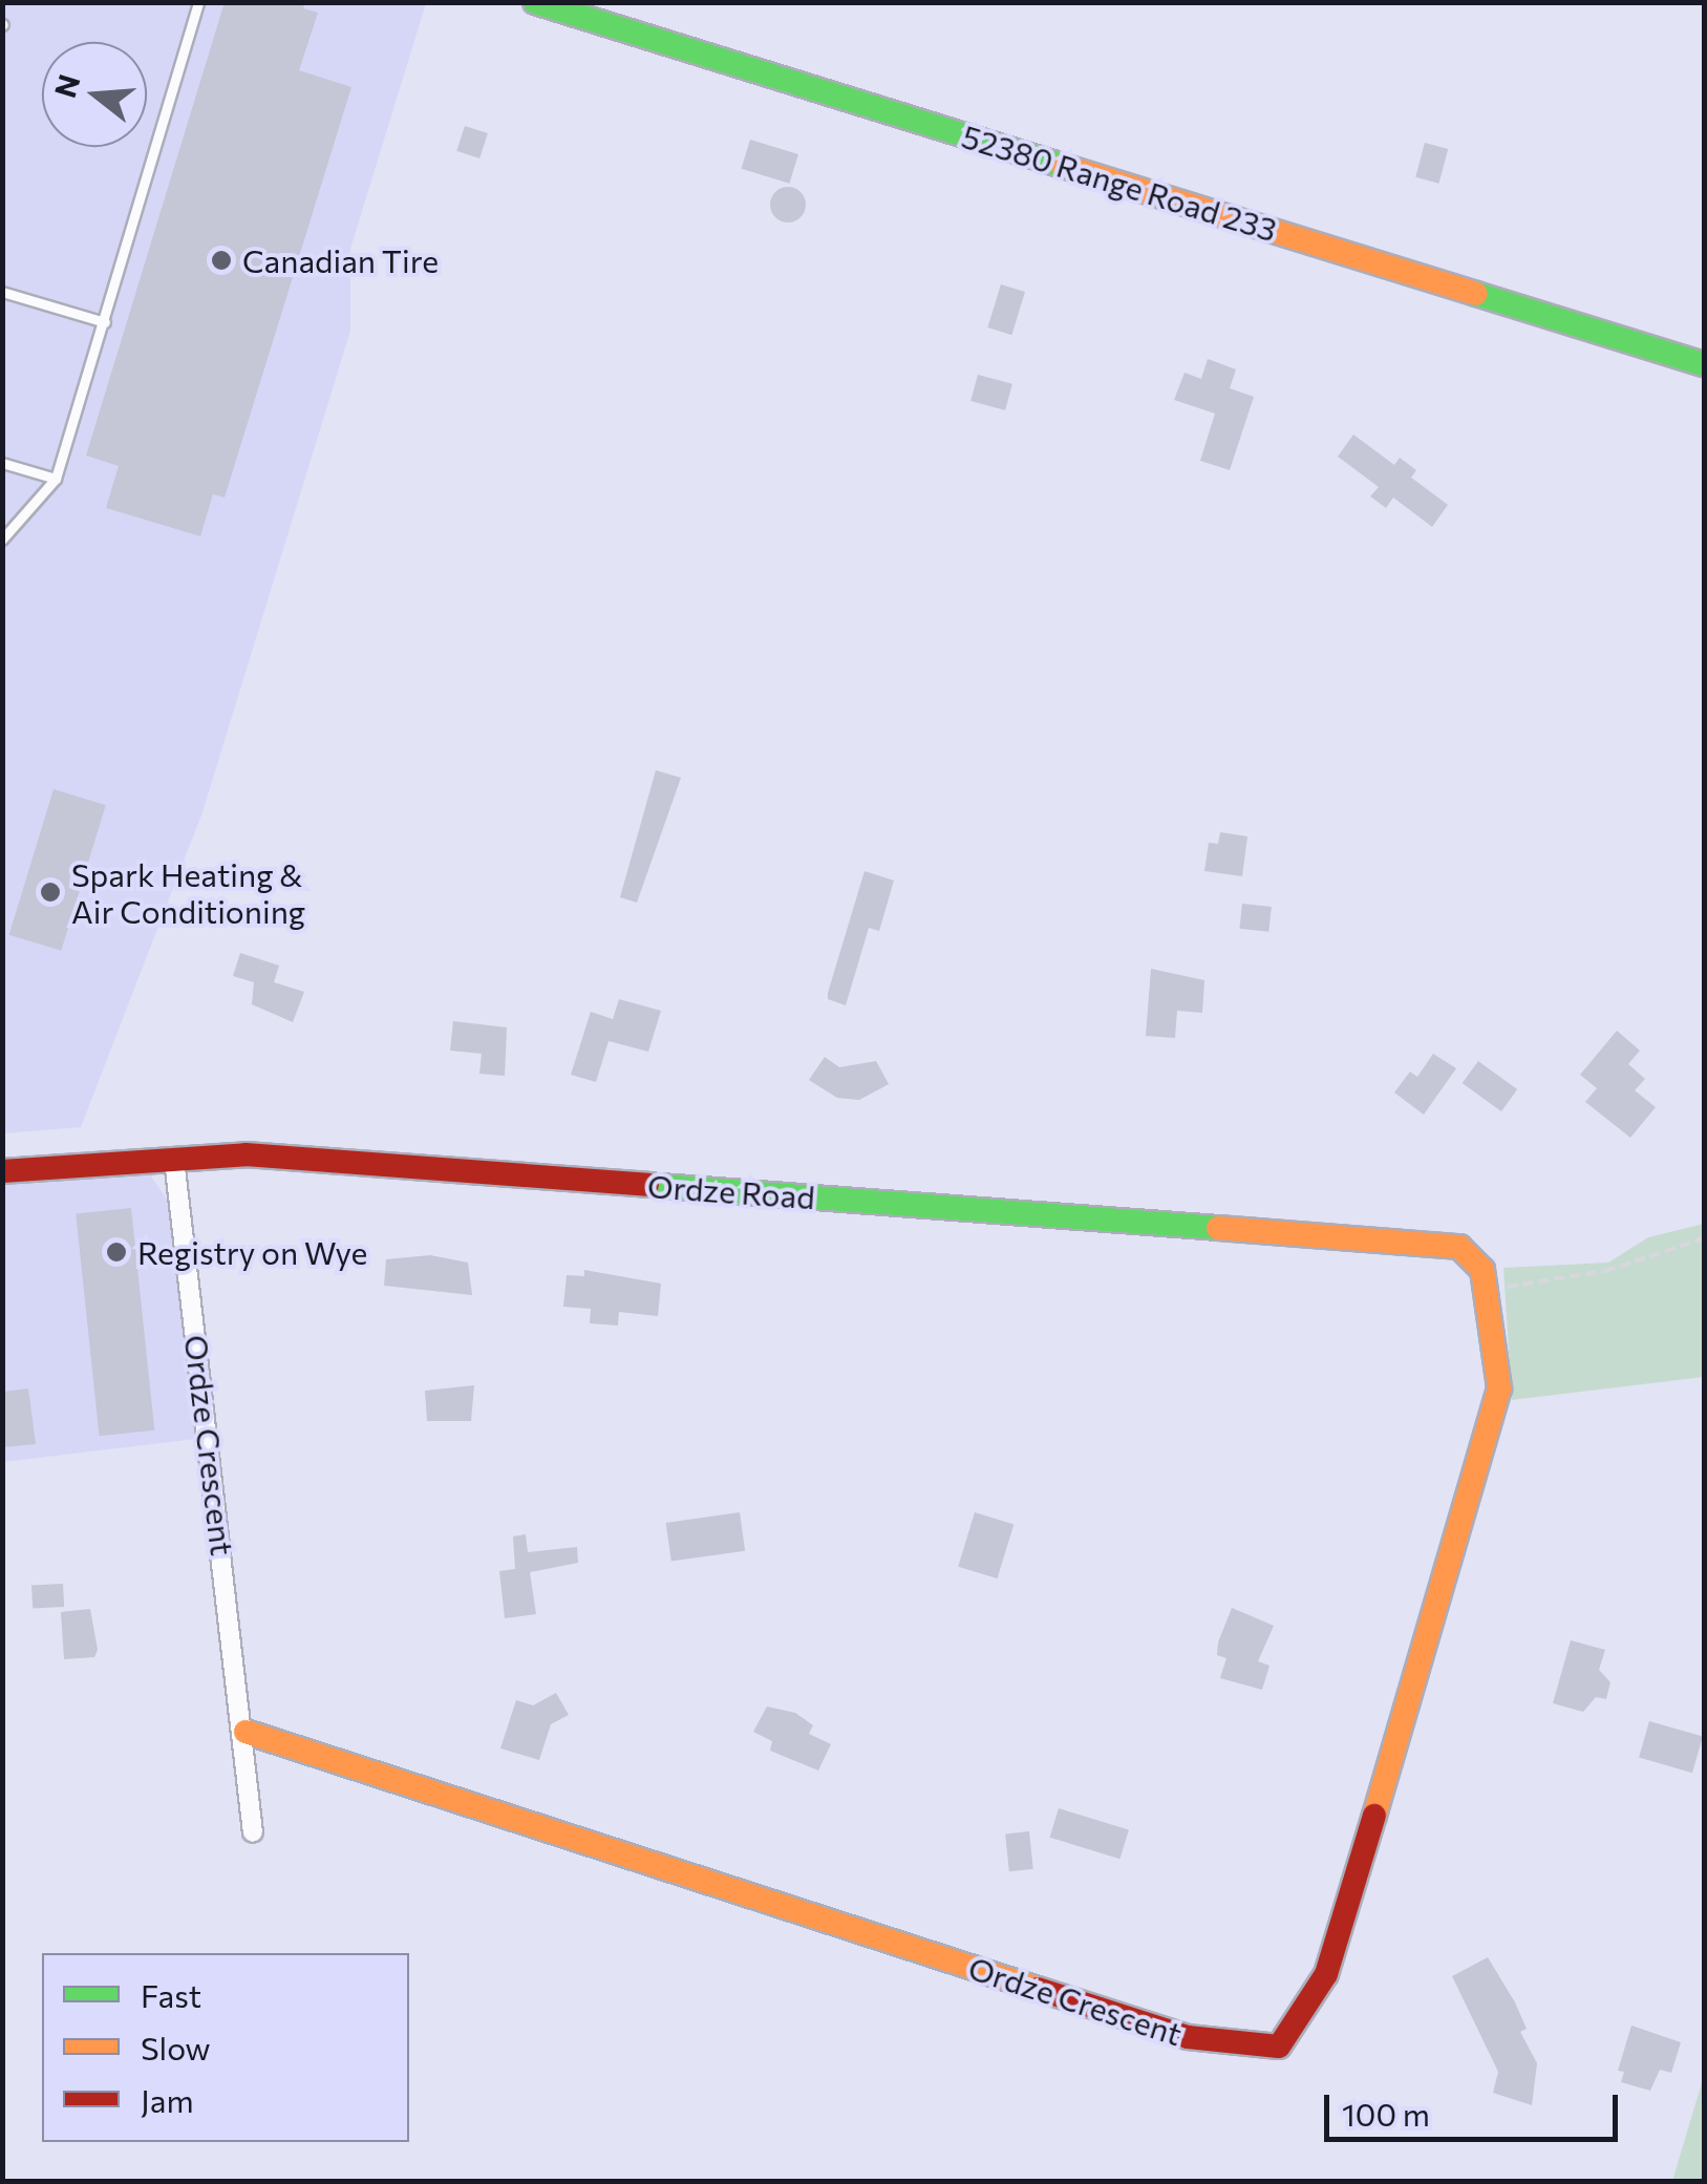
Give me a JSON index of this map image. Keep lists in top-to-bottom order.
{
  "streets": {
    "street": ["52380 Range Road 233", "Ordze Road", "Ordze Crescent"]
  },
  "crossings": [
    ["Ordze Road", "Ordze Crescent"]
  ],
  "places": ["Canadian Tire", "Spark Heating & Air Conditioning", "Registry on Wye"],
  "legend": ["Fast", "Slow", "Jam"],
  "scale_bar": "100 m",
  "north": "left"
}
